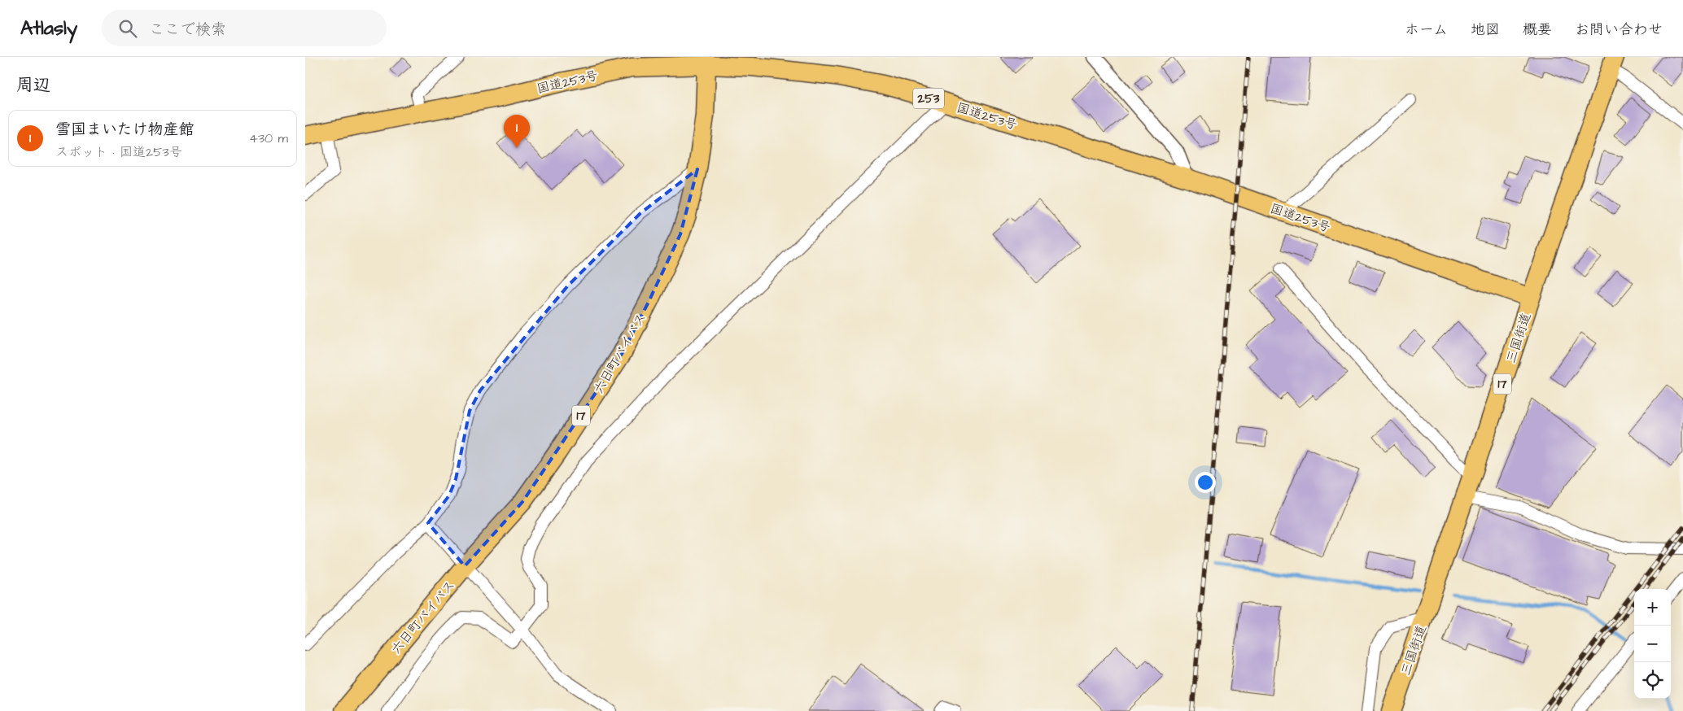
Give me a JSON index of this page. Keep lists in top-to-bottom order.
{
  "streets": {
    "highway": [
      "国道253号",
      "253",
      "三国街道",
      "六日町バイパス",
      "17"
    ]
  },
  "crossings": [
    ["国道253号", "三国街道"],
    ["国道253号", "六日町バイパス"]
  ],
  "page": {
    "header": "Atlasly",
    "search": "ここで検索",
    "nav": [
      "ホーム",
      "地図",
      "概要",
      "お問い合わせ"
    ],
    "heading": "周辺",
    "list": [
      {
        "mark": "1",
        "name": "雪国まいたけ物産館",
        "note": "スポット · 国道253号",
        "value": "430 m"
      }
    ],
    "pins": "1",
    "map_buttons": ["+", "−"]
  }
}
